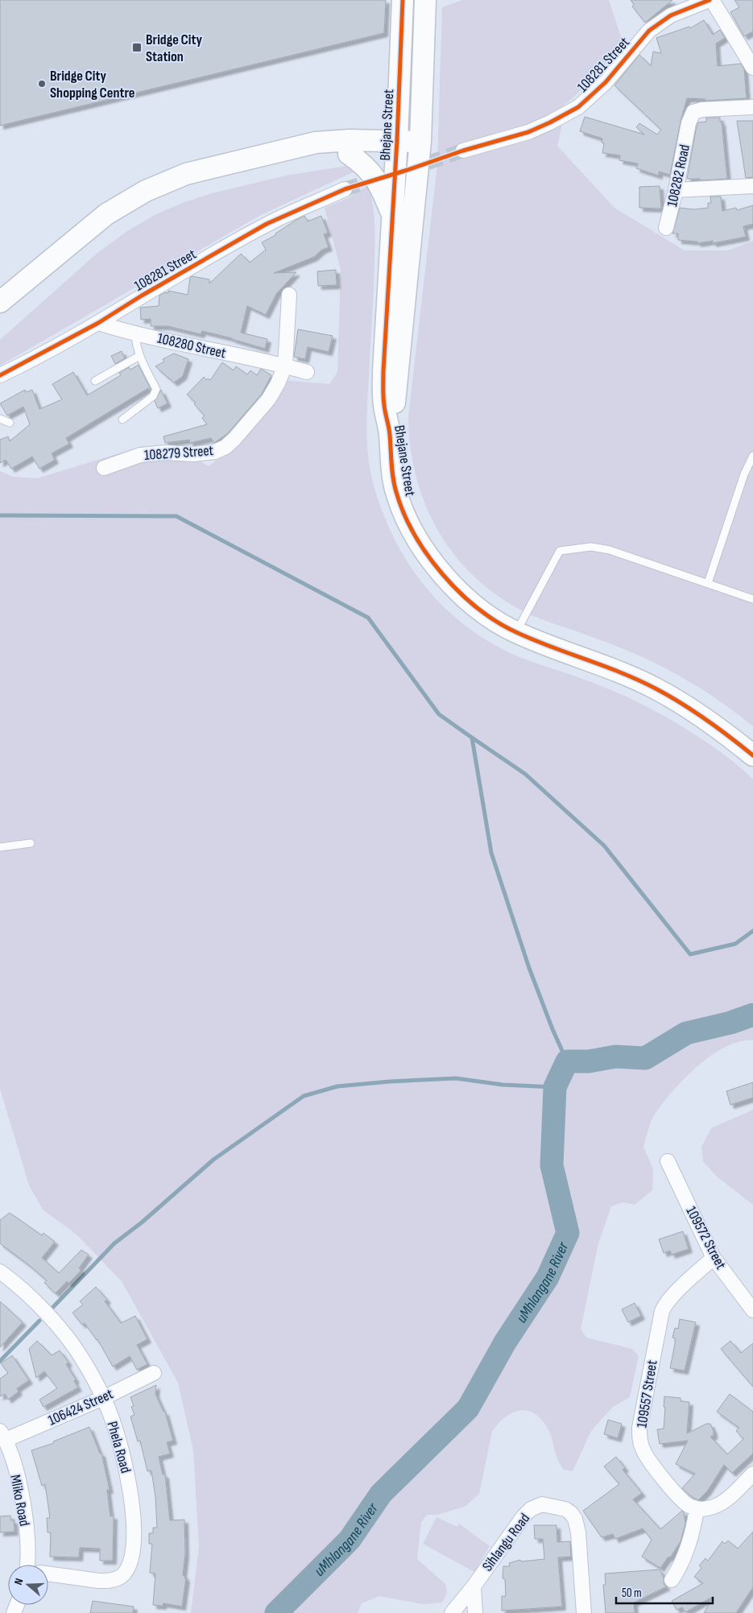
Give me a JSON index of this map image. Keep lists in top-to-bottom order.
{
  "streets": {
    "street": [
      "108281 Street",
      "Bhejane Street",
      "108282 Road",
      "108280 Street",
      "108279 Street",
      "109572 Street",
      "109557 Street",
      "106424 Street",
      "Phela Road",
      "Mliko Road",
      "Sihlangu Road"
    ]
  },
  "crossings": [
    ["108281 Street", "108280 Street"],
    ["108280 Street", "108279 Street"],
    ["109572 Street", "109557 Street"],
    ["106424 Street", "Phela Road"],
    ["106424 Street", "Mliko Road"]
  ],
  "water": ["uMhlangane River"],
  "places": {
    "transit": ["Bridge City Station"],
    "other": ["Bridge City Shopping Centre"]
  },
  "scale_bar": "50 m",
  "north": "left"
}
